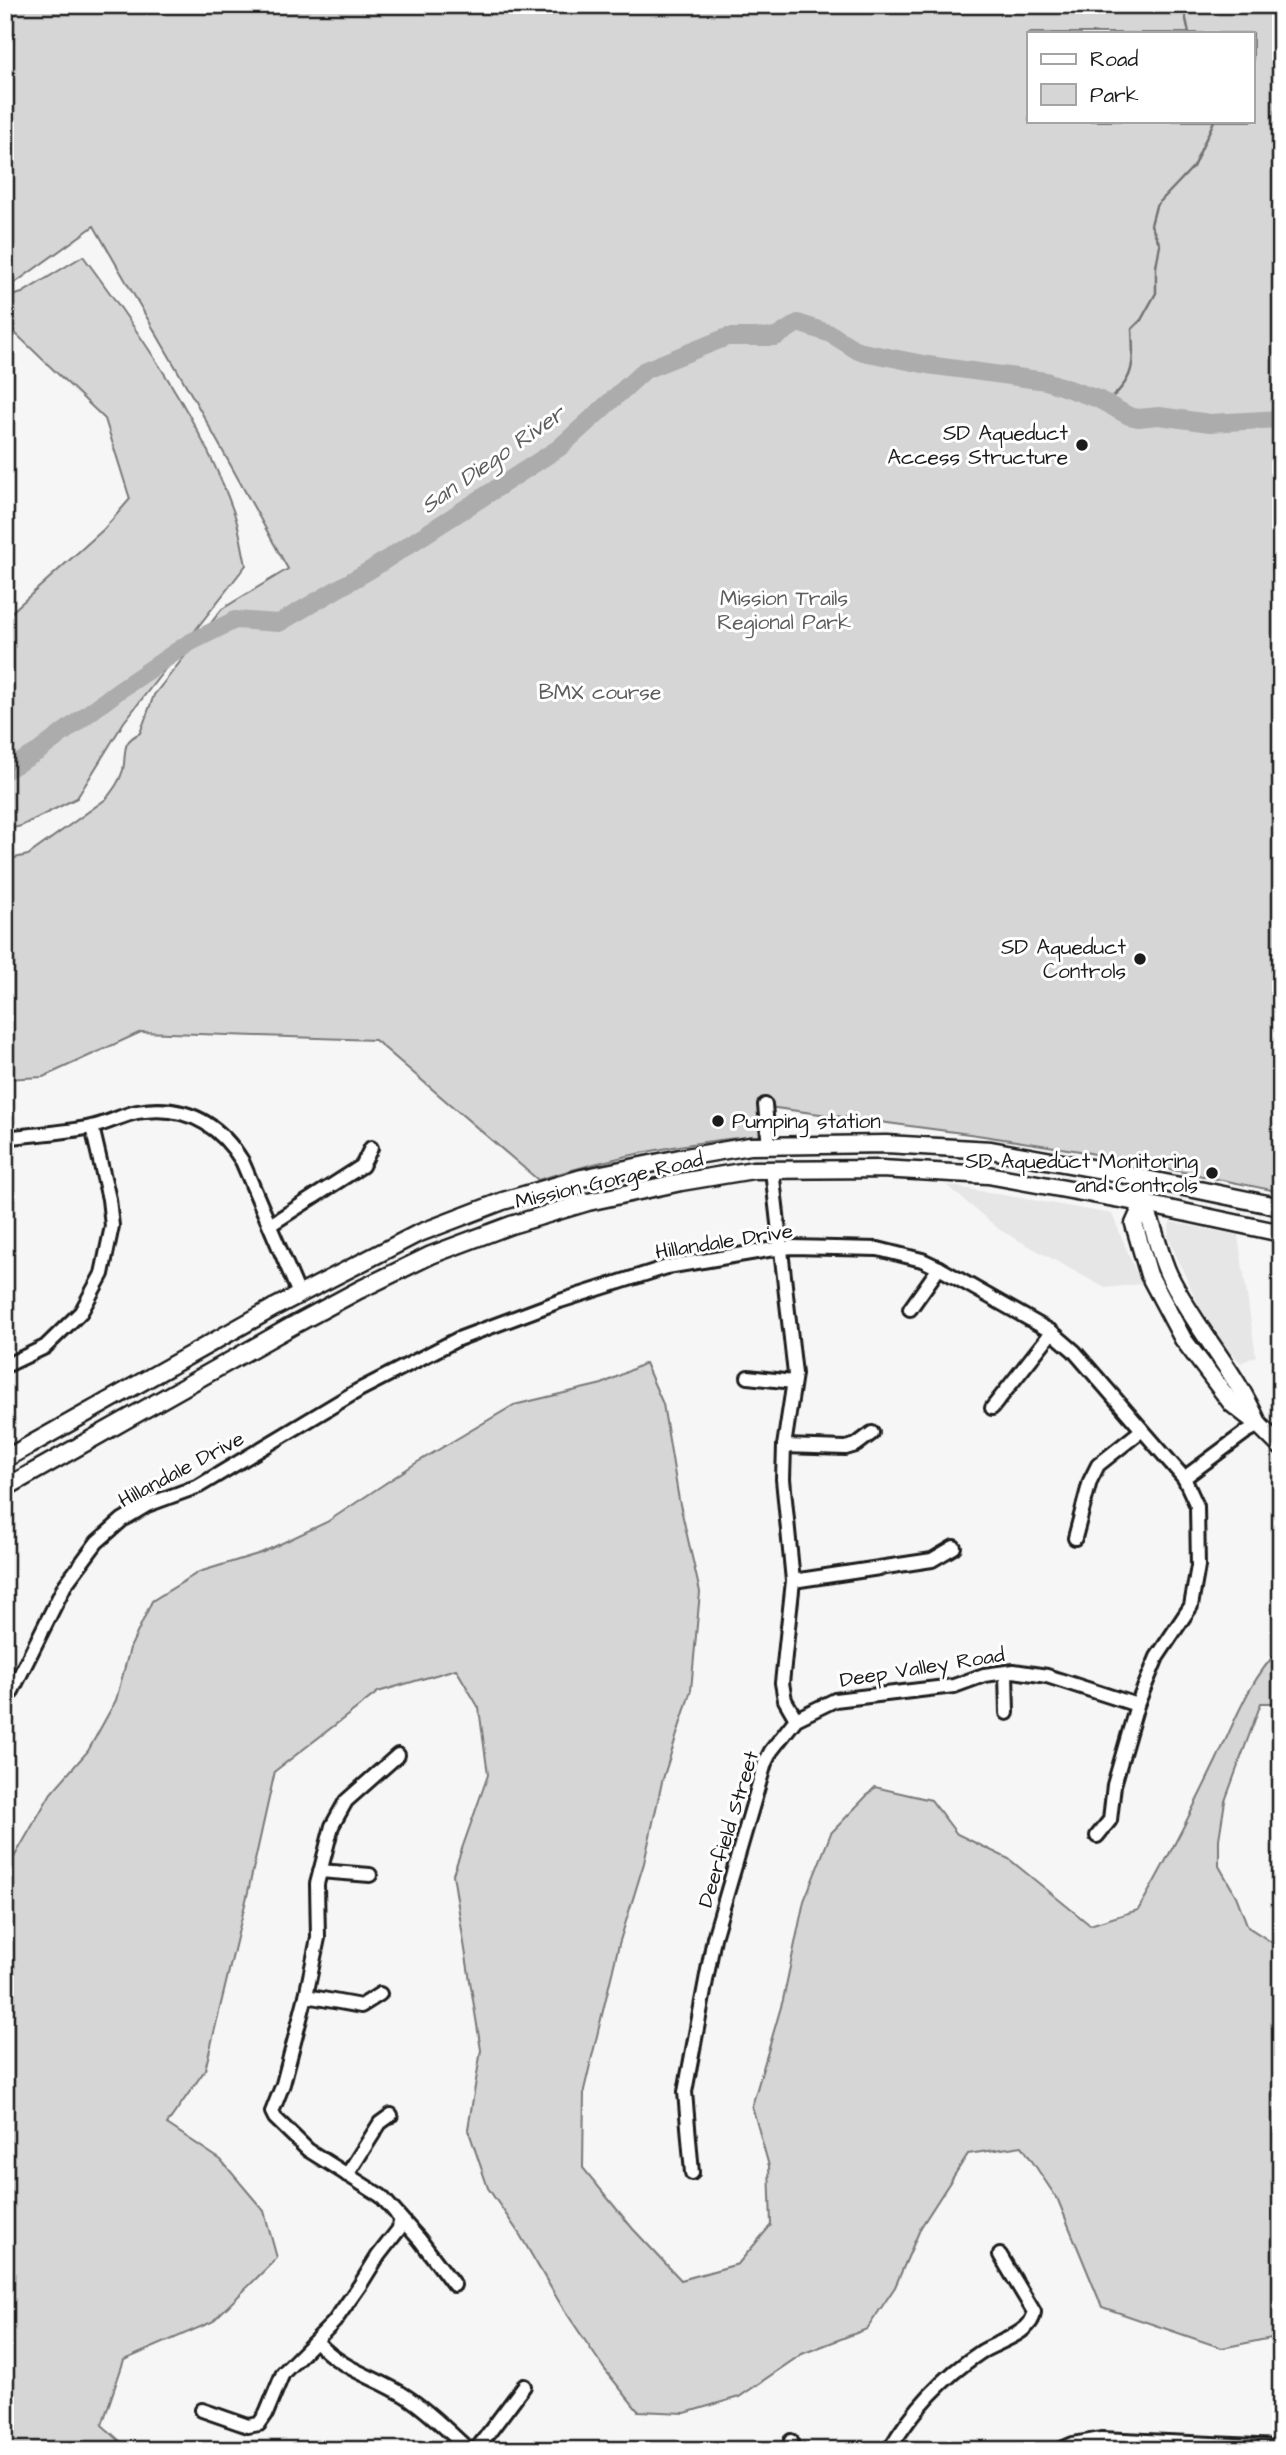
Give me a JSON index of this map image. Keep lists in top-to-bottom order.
{
  "streets": {
    "main road": ["Mission Gorge Road"],
    "street": ["Hillandale Drive", "Deep Valley Road", "Deerfield Street"]
  },
  "crossings": [
    ["Hillandale Drive", "Deep Valley Road"],
    ["Deep Valley Road", "Deerfield Street"]
  ],
  "water": ["San Diego River"],
  "parks": ["Mission Trails Regional Park", "BMX course"],
  "places": [
    "SD Aqueduct Access Structure",
    "SD Aqueduct Controls",
    "Pumping station",
    "SD Aqueduct Monitoring and Controls"
  ],
  "legend": ["Road", "Park"]
}
